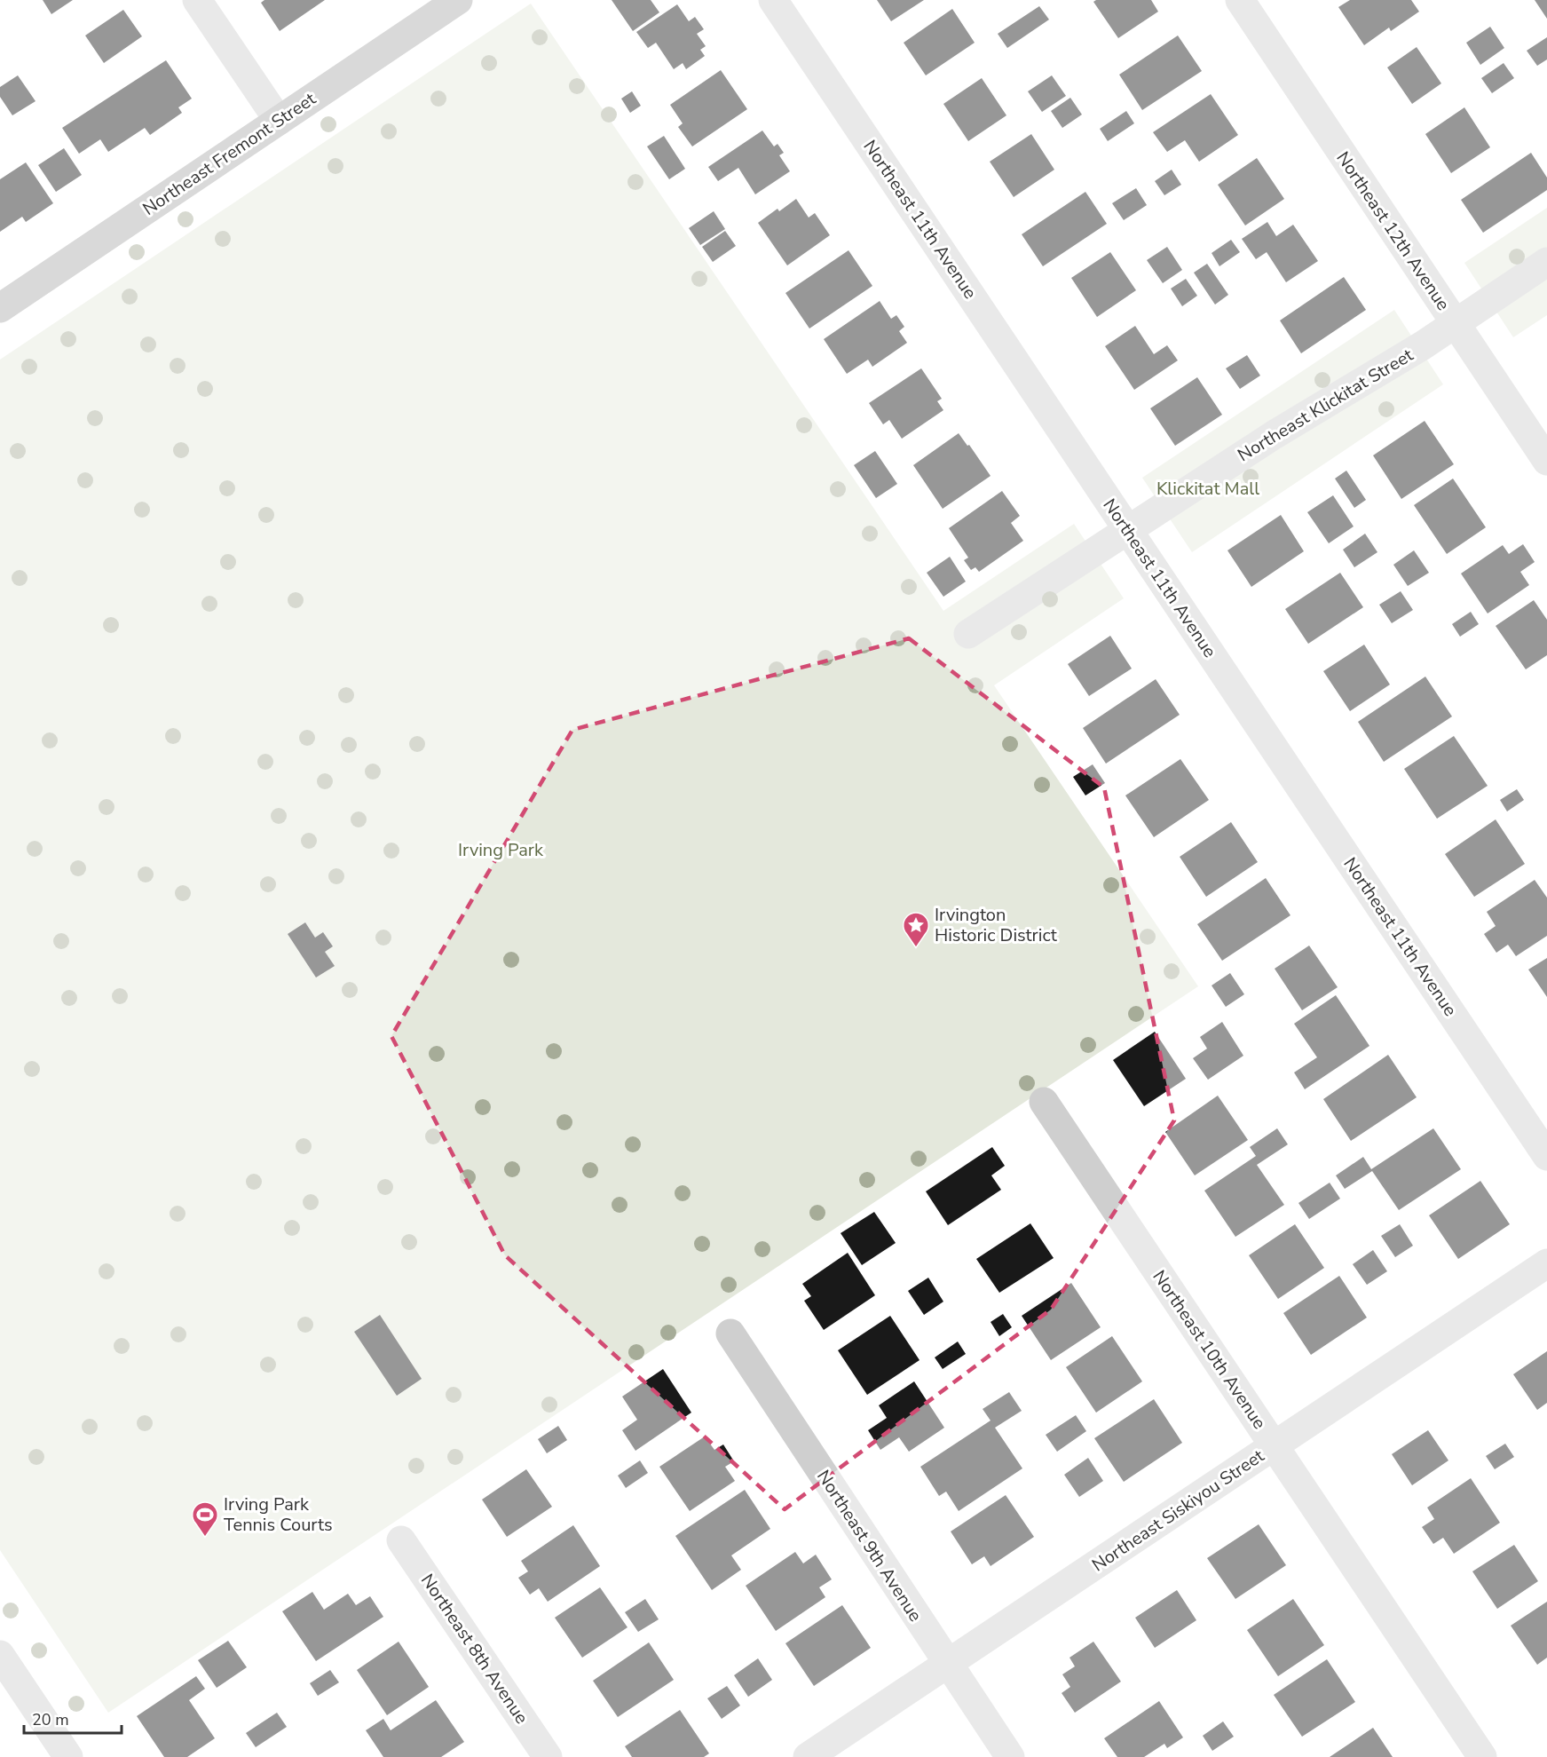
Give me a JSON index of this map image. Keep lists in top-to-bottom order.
{
  "streets": {
    "main road": ["Northeast Fremont Street"],
    "street": [
      "Northeast 11th Avenue",
      "Northeast 12th Avenue",
      "Northeast Klickitat Street",
      "Northeast 10th Avenue",
      "Northeast Siskiyou Street",
      "Northeast 9th Avenue",
      "Northeast 8th Avenue"
    ]
  },
  "crossings": [
    ["Northeast 11th Avenue", "Northeast Klickitat Street"],
    ["Northeast 12th Avenue", "Northeast Klickitat Street"],
    ["Northeast 10th Avenue", "Northeast Siskiyou Street"],
    ["Northeast Siskiyou Street", "Northeast 9th Avenue"]
  ],
  "parks": ["Klickitat Mall", "Irving Park"],
  "places": {
    "place": ["Irvington Historic District"],
    "sports": ["Irving Park Tennis Courts"]
  },
  "scale_bar": "20 m"
}
